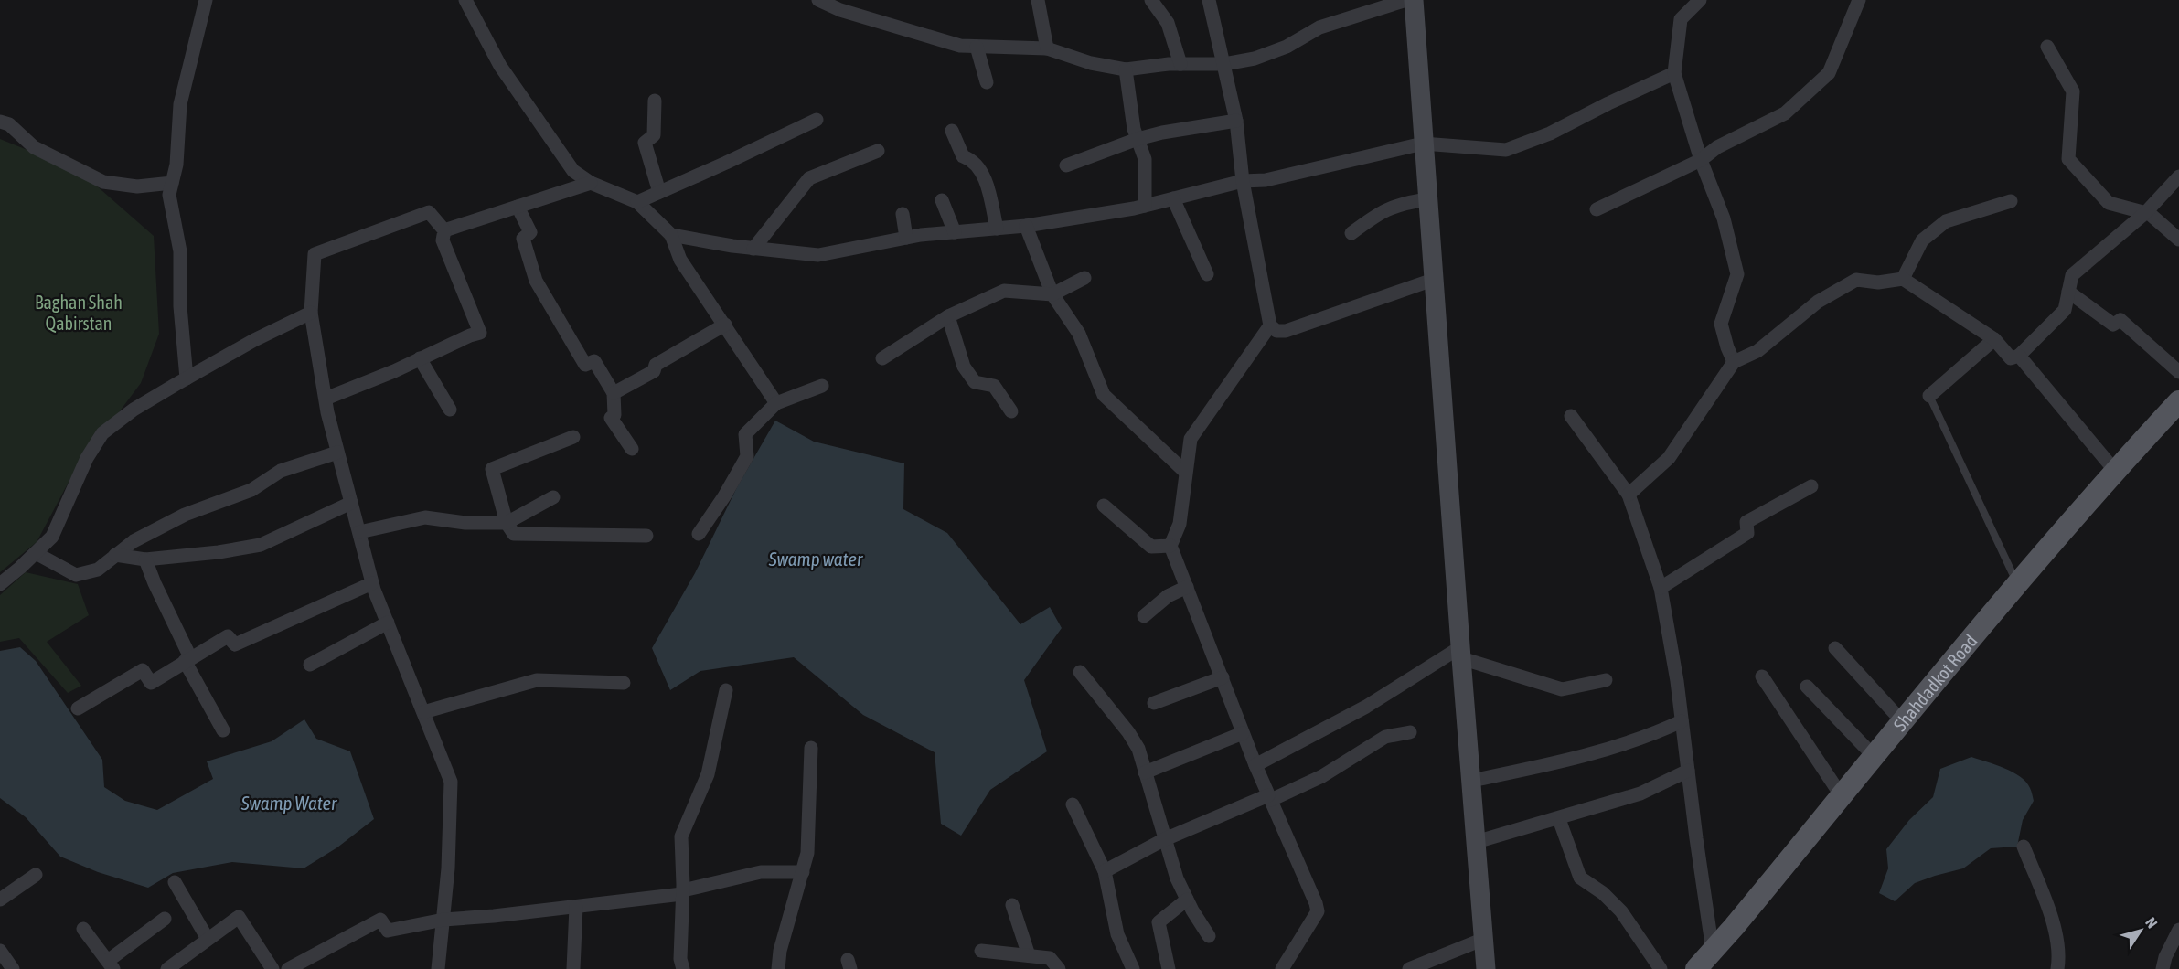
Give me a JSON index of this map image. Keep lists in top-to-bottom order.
{
  "streets": {
    "main road": ["Shahdadkot Road"]
  },
  "water": ["Swamp water", "Swamp Water"],
  "parks": ["Baghan Shah Qabirstan"],
  "north": "top right"
}
